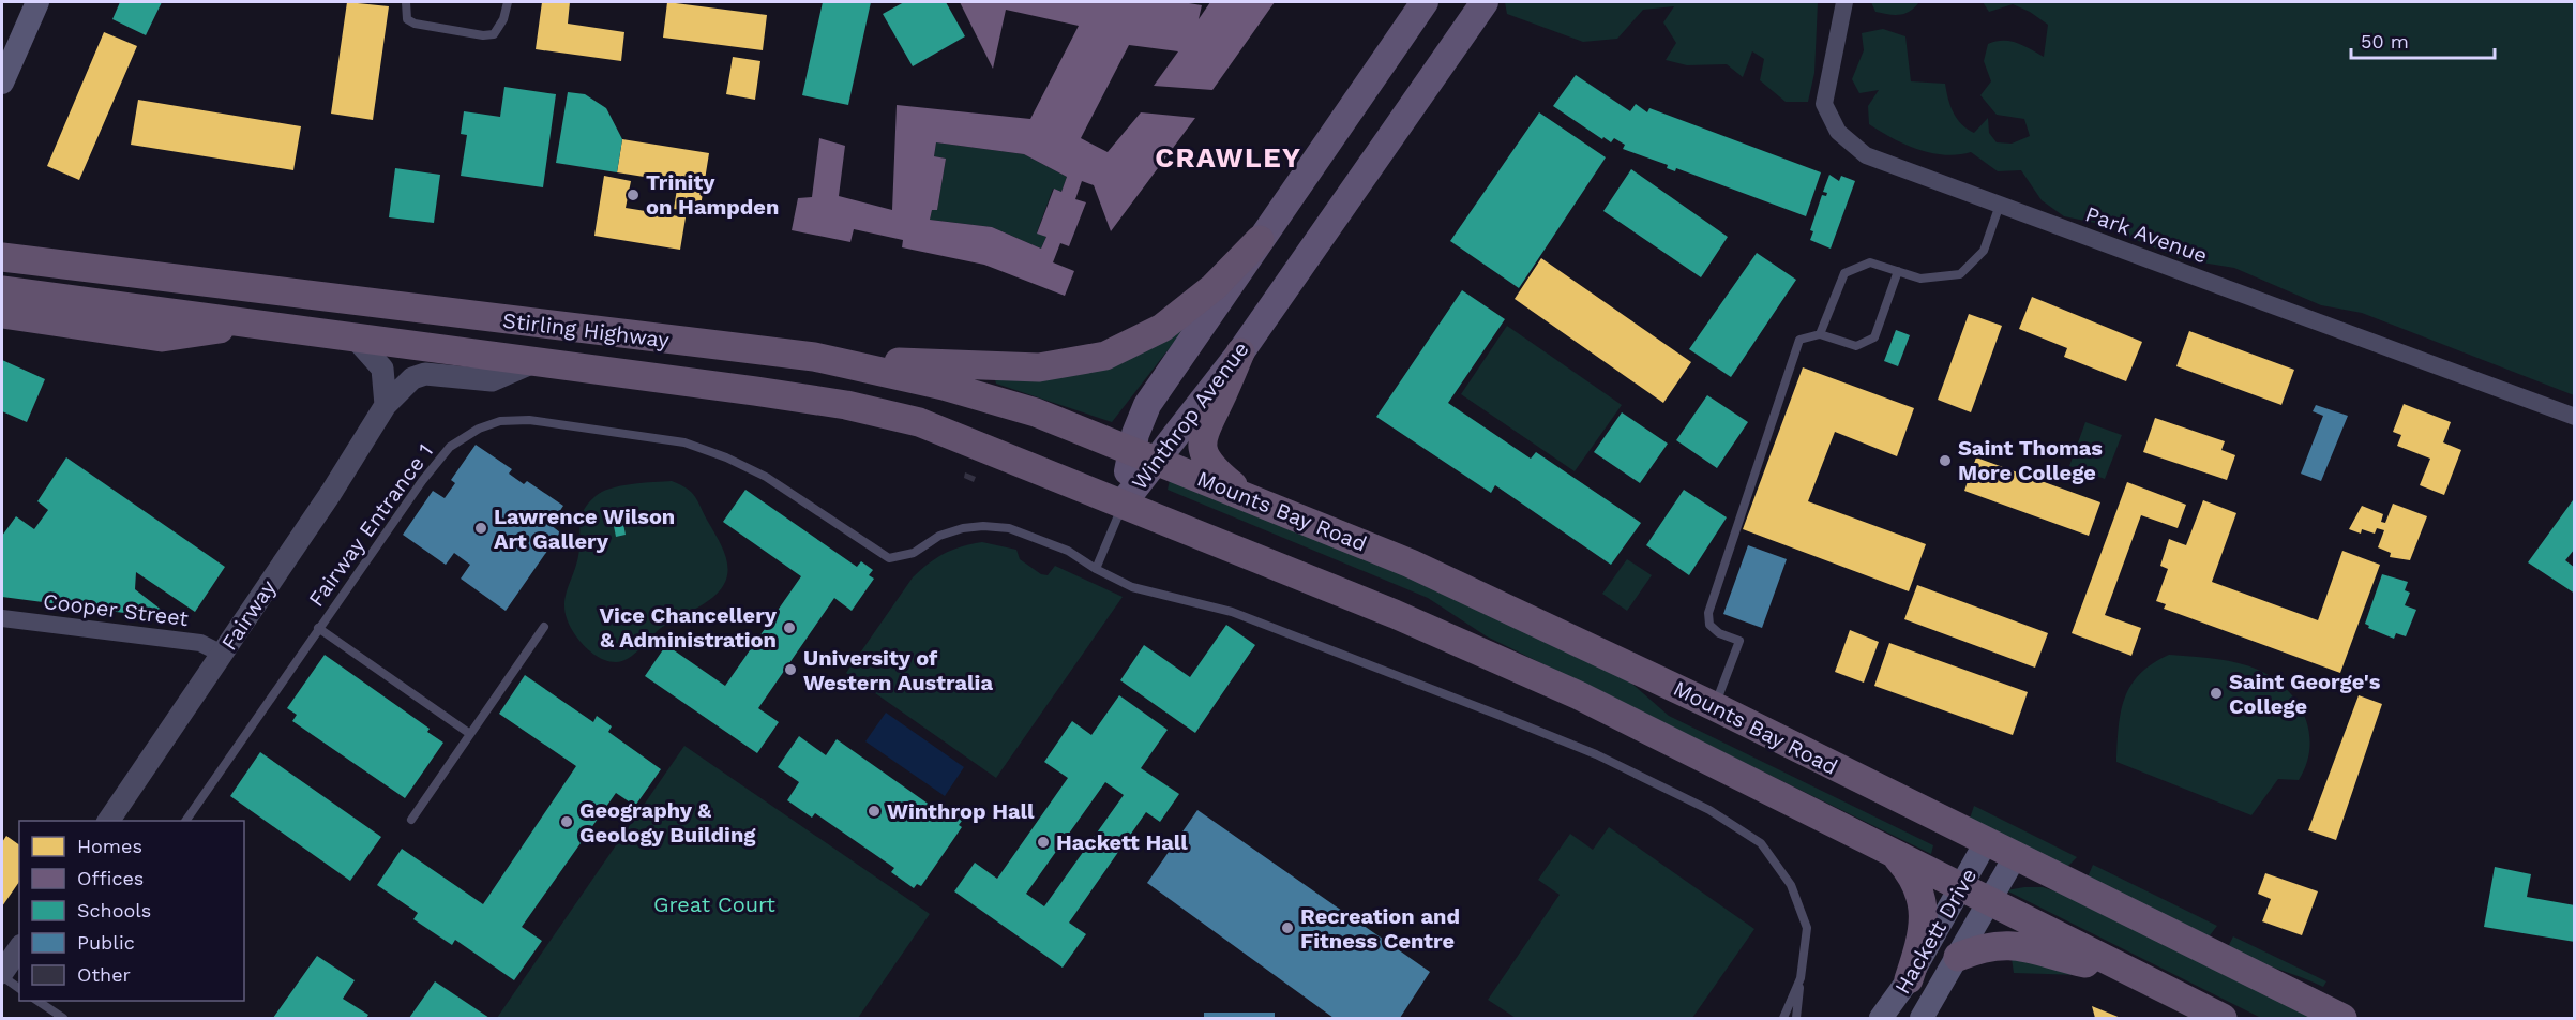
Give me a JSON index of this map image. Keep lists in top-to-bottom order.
{
  "streets": {
    "highway": ["Stirling Highway", "Mounts Bay Road"],
    "main road": ["Winthrop Avenue", "Hackett Drive"],
    "street": ["Park Avenue", "Cooper Street", "Fairway"],
    "lane": ["Fairway Entrance 1"]
  },
  "crossings": [
    ["Stirling Highway", "Winthrop Avenue"],
    ["Stirling Highway", "Mounts Bay Road"],
    ["Stirling Highway", "Fairway"],
    ["Winthrop Avenue", "Mounts Bay Road"],
    ["Mounts Bay Road", "Hackett Drive"],
    ["Cooper Street", "Fairway"]
  ],
  "districts": ["CRAWLEY"],
  "parks": ["Great Court"],
  "places": [
    "Trinity on Hampden",
    "Saint Thomas More College",
    "Lawrence Wilson Art Gallery",
    "Vice Chancellery & Administration",
    "University of Western Australia",
    "Saint George's College",
    "Winthrop Hall",
    "Geography & Geology Building",
    "Hackett Hall",
    "Recreation and Fitness Centre"
  ],
  "legend": [
    "Homes",
    "Offices",
    "Schools",
    "Public",
    "Other"
  ],
  "scale_bar": "50 m"
}
